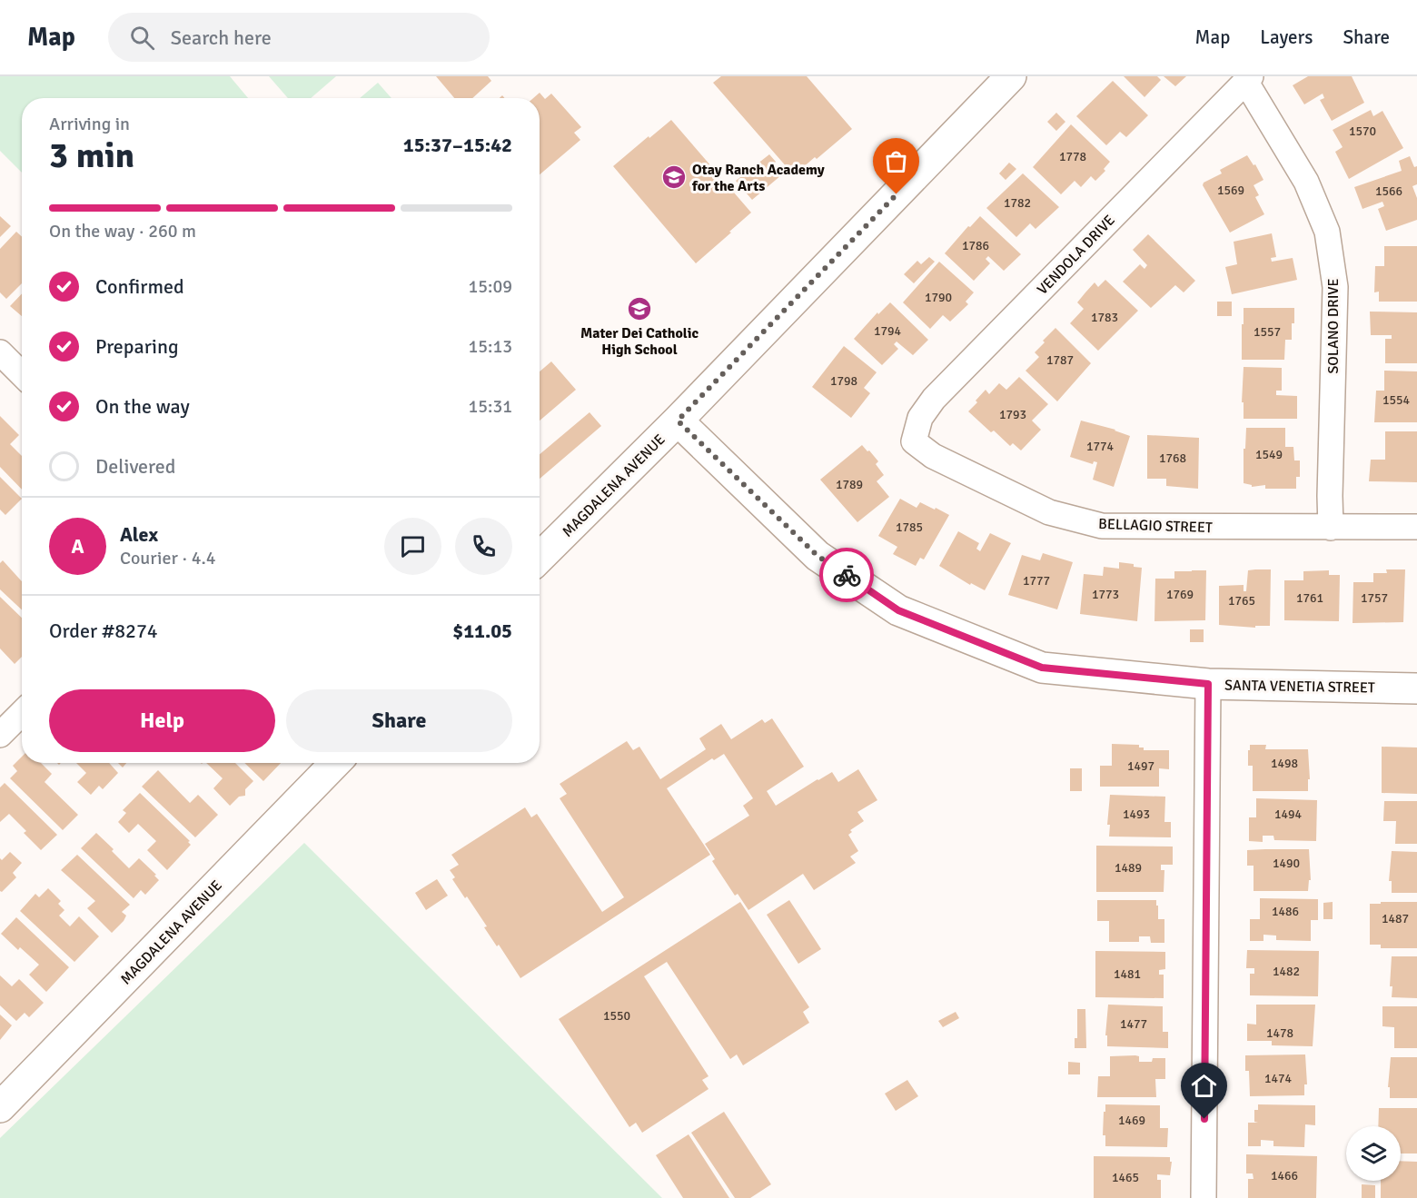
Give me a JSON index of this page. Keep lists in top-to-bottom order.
{
  "streets": {
    "street": [
      "VENDOLA DRIVE",
      "SOLANO DRIVE",
      "MAGDALENA AVENUE",
      "BELLAGIO STREET",
      "SANTA VENETIA STREET"
    ]
  },
  "crossings": [
    ["VENDOLA DRIVE", "SOLANO DRIVE"],
    ["VENDOLA DRIVE", "BELLAGIO STREET"],
    ["SOLANO DRIVE", "BELLAGIO STREET"],
    ["MAGDALENA AVENUE", "SANTA VENETIA STREET"]
  ],
  "places": {
    "school or university": ["Otay Ranch Academy for the Arts", "Mater Dei Catholic High School"]
  },
  "house_numbers": [
    "1570",
    "1778",
    "1569",
    "1566",
    "1782",
    "1786",
    "1790",
    "1783",
    "1794",
    "1557",
    "1787",
    "1798",
    "1554",
    "1793",
    "1774",
    "1549",
    "1768",
    "1789",
    "1785",
    "1777",
    "1773",
    "1769",
    "1761",
    "1757",
    "1765",
    "1498",
    "1497",
    "1493",
    "1494",
    "1490",
    "1489",
    "1486",
    "1487",
    "1482",
    "1481",
    "1550",
    "1477",
    "1478",
    "1474",
    "1469",
    "1466",
    "1465"
  ],
  "page": {
    "header": "Map",
    "search": "Search here",
    "nav": ["Map", "Layers", "Share"],
    "heading": ["3 min", "Arriving in", "15:37–15:42"],
    "panel": [
      "Alex",
      "Courier · 4.4",
      "Order #8274",
      "$11.05"
    ],
    "bar": "On the way · 260 m",
    "list": [
      ["Confirmed", "15:09"],
      ["Preparing", "15:13"],
      ["On the way", "15:31"],
      "Delivered"
    ],
    "round": "A",
    "buttons": ["Help", "Share"]
  }
}
